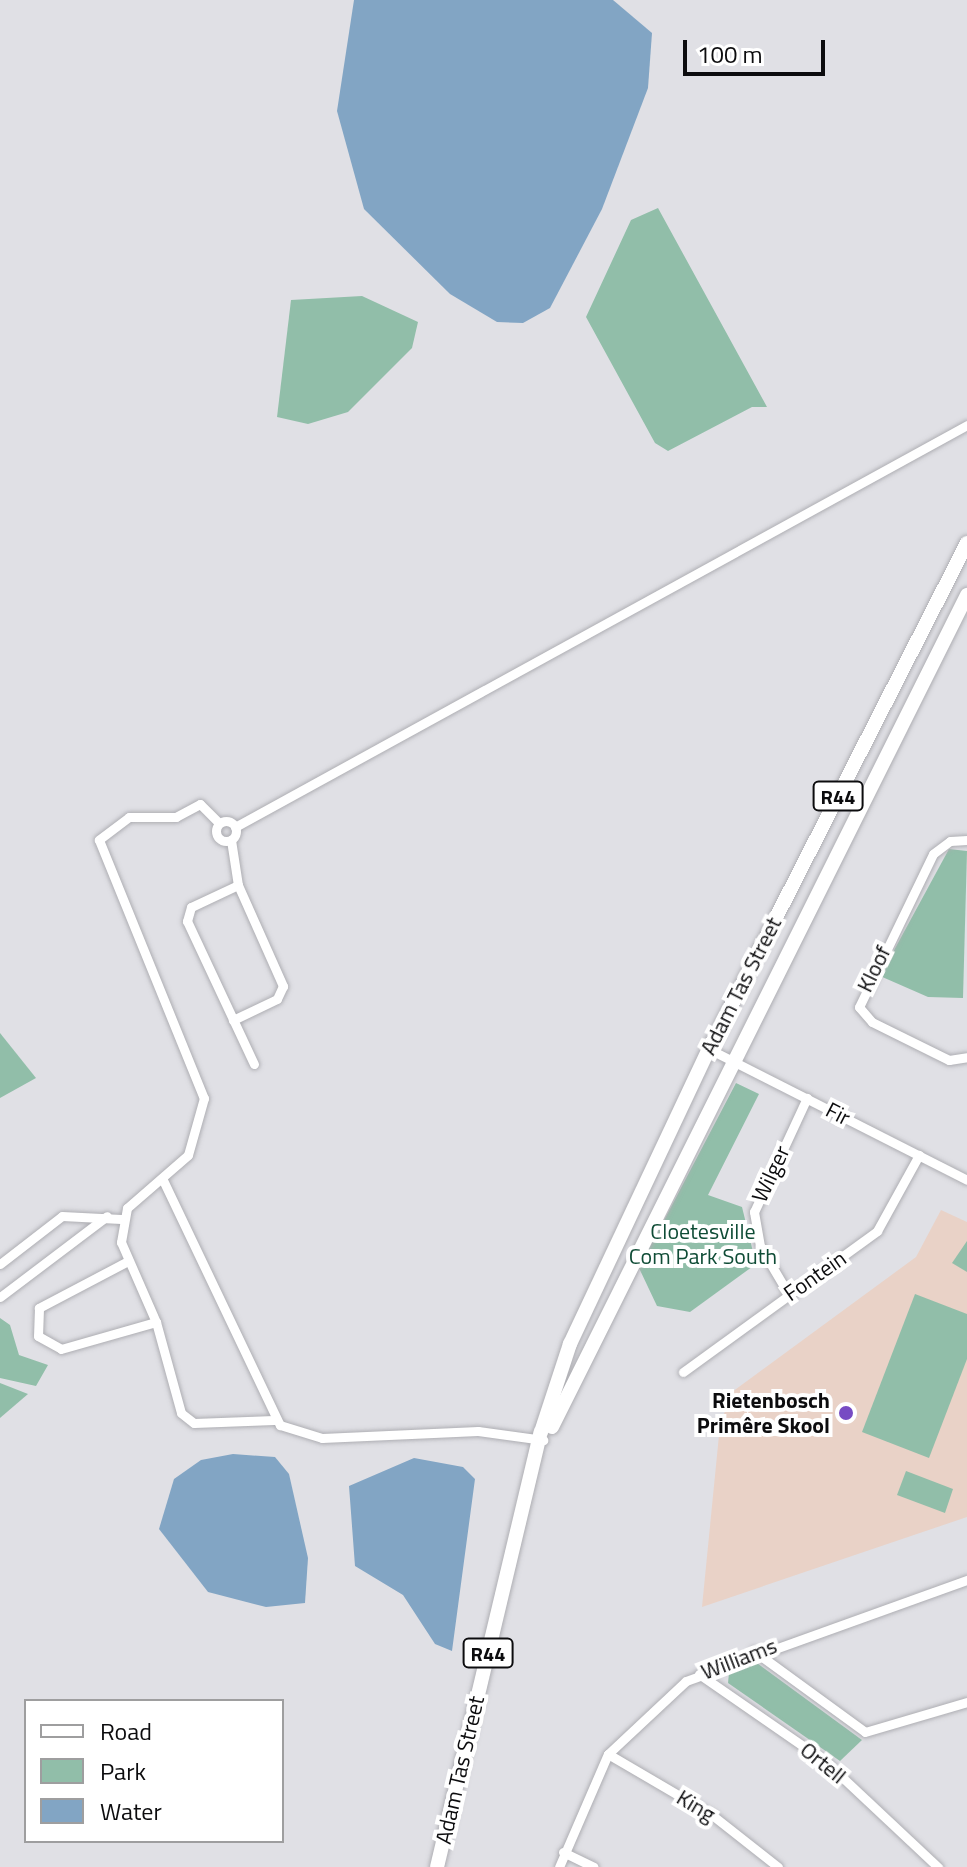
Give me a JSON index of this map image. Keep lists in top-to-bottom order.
{
  "streets": {
    "main road": ["R44", "Adam Tas Street"],
    "street": [
      "Kloof",
      "Fir",
      "Wilger",
      "Fontein",
      "Williams",
      "Ortell",
      "King"
    ]
  },
  "crossings": [
    ["Adam Tas Street", "Fir"],
    ["Fir", "Wilger"],
    ["Fir", "Fontein"],
    ["Wilger", "Fontein"],
    ["Williams", "Ortell"],
    ["Williams", "King"]
  ],
  "parks": ["Cloetesville Com Park South"],
  "places": ["Rietenbosch Primêre Skool"],
  "legend": ["Road", "Park", "Water"],
  "scale_bar": "100 m"
}
